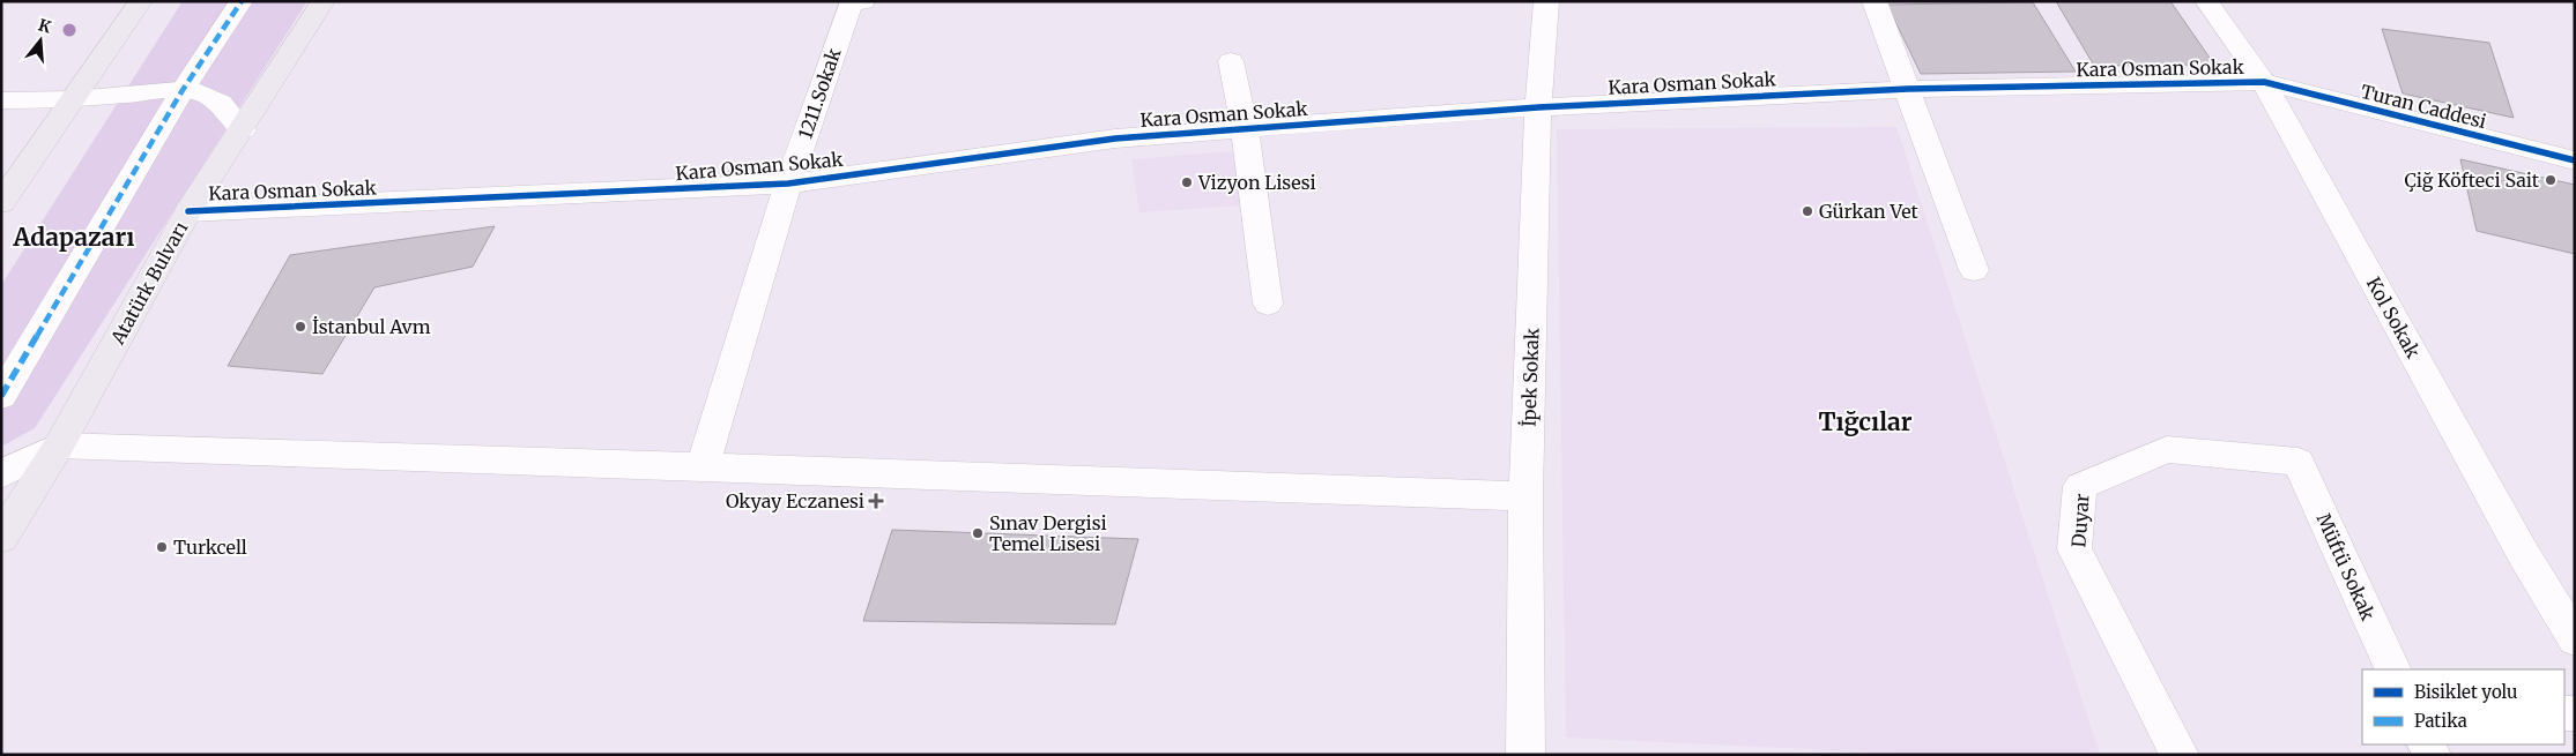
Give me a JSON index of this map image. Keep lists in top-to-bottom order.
{
  "streets": {
    "main road": ["Atatürk Bulvarı"],
    "street": [
      "Kara Osman Sokak",
      "1211.Sokak",
      "Turan Caddesi",
      "Kol Sokak",
      "İpek Sokak",
      "Duyar",
      "Müftü Sokak"
    ]
  },
  "crossings": [
    ["Kara Osman Sokak", "1211.Sokak"],
    ["Kara Osman Sokak", "Turan Caddesi"],
    ["Kara Osman Sokak", "Atatürk Bulvarı"],
    ["Kara Osman Sokak", "Kol Sokak"],
    ["Kara Osman Sokak", "İpek Sokak"],
    ["Turan Caddesi", "Kol Sokak"],
    ["Duyar", "Müftü Sokak"]
  ],
  "districts": ["Adapazarı", "Tığcılar"],
  "places": {
    "other": [
      "Çiğ Köfteci Sait",
      "Vizyon Lisesi",
      "Gürkan Vet",
      "İstanbul Avm",
      "Sınav Dergisi Temel Lisesi",
      "Turkcell"
    ],
    "health": ["Okyay Eczanesi"]
  },
  "legend": ["Bisiklet yolu", "Patika"],
  "north": "top"
}
